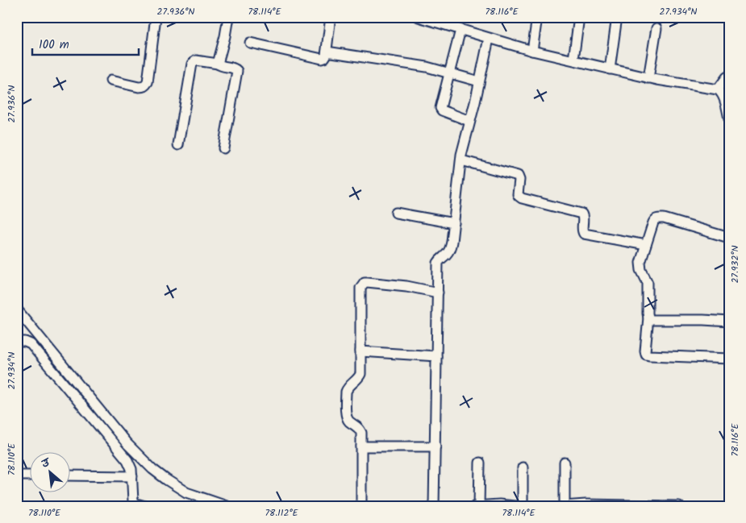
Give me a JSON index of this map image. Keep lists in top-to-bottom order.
{
  "scale_bar": "100 m",
  "north": "top left",
  "coordinates": [
    "27.936°N",
    "78.114°E",
    "78.116°E",
    "27.934°N",
    "27.932°N",
    "78.110°E",
    "78.112°E"
  ]
}
